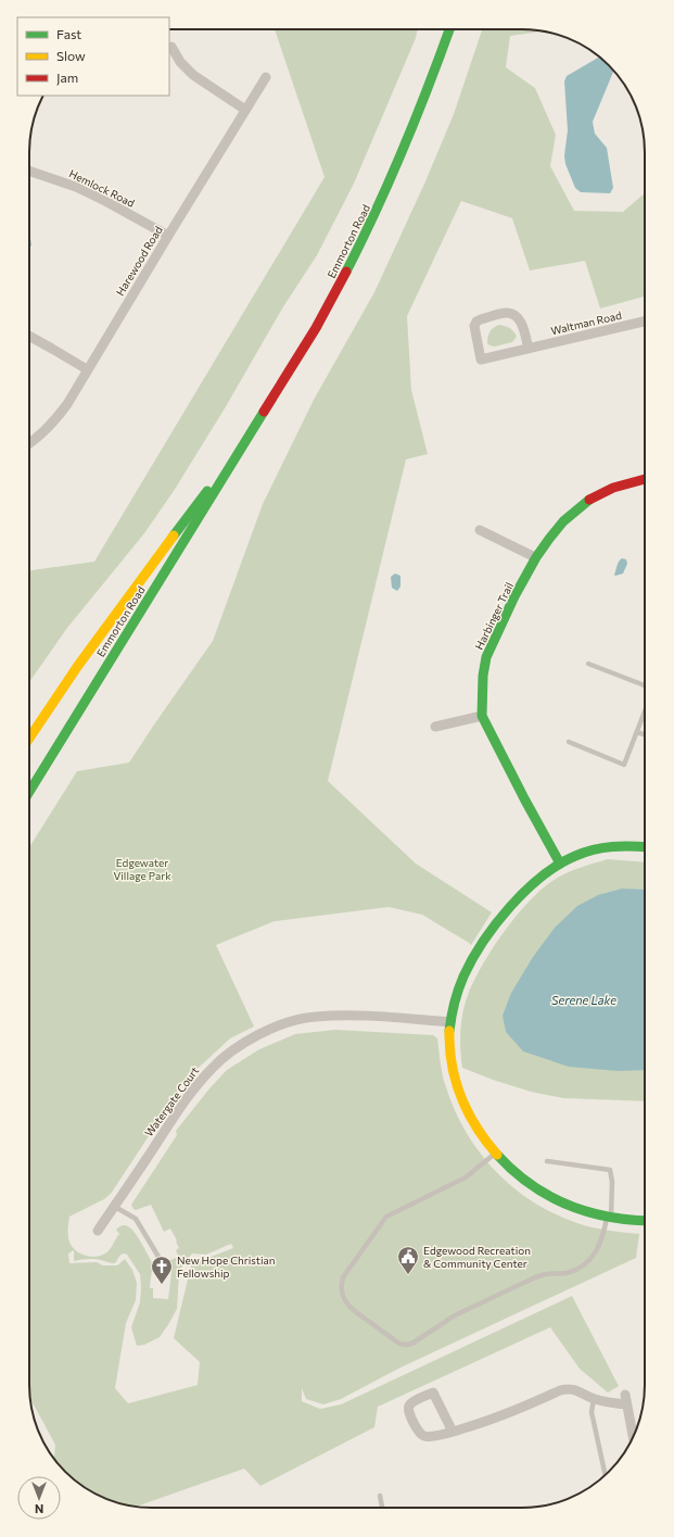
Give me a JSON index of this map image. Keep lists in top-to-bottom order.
{
  "streets": {
    "main road": ["Emmorton Road", "Harbinger Trail"],
    "street": [
      "Hemlock Road",
      "Harewood Road",
      "Waltman Road",
      "Watergate Court"
    ]
  },
  "crossings": [
    ["Hemlock Road", "Harewood Road"]
  ],
  "water": ["Serene Lake"],
  "parks": ["Edgewater Village Park"],
  "places": {
    "public building": ["Edgewood Recreation & Community Center"],
    "church": ["New Hope Christian Fellowship"]
  },
  "legend": ["Fast", "Slow", "Jam"],
  "north": "bottom"
}
